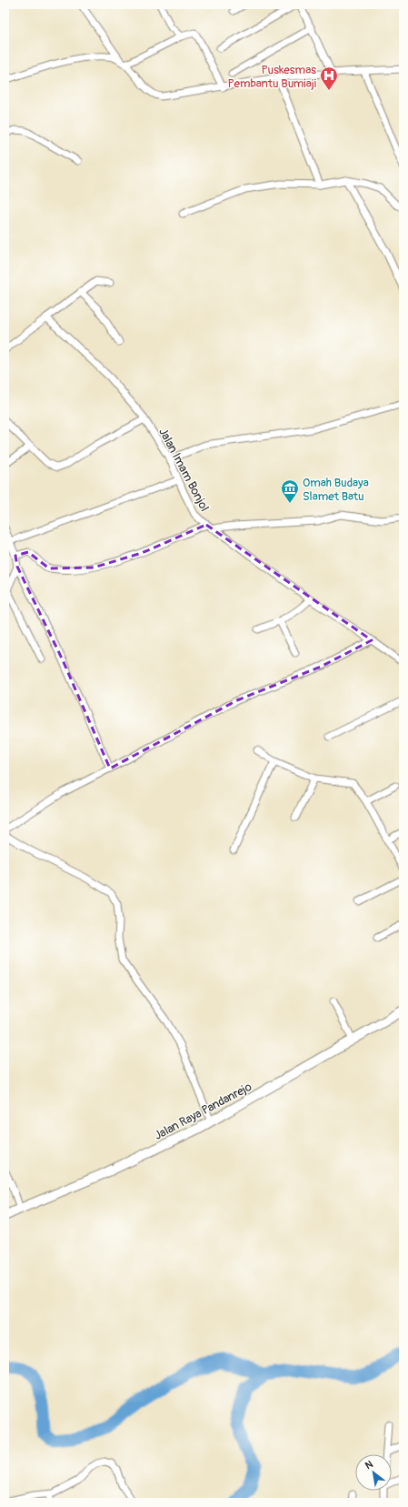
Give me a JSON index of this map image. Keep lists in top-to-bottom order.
{
  "streets": {
    "main road": ["Jalan Raya Pandanrejo"],
    "street": ["Jalan Imam Bonjol"]
  },
  "places": {
    "hospital": ["Puskesmas Pembantu Bumiaji"],
    "museum": ["Omah Budaya Slamet Batu"]
  },
  "north": "top left"
}
